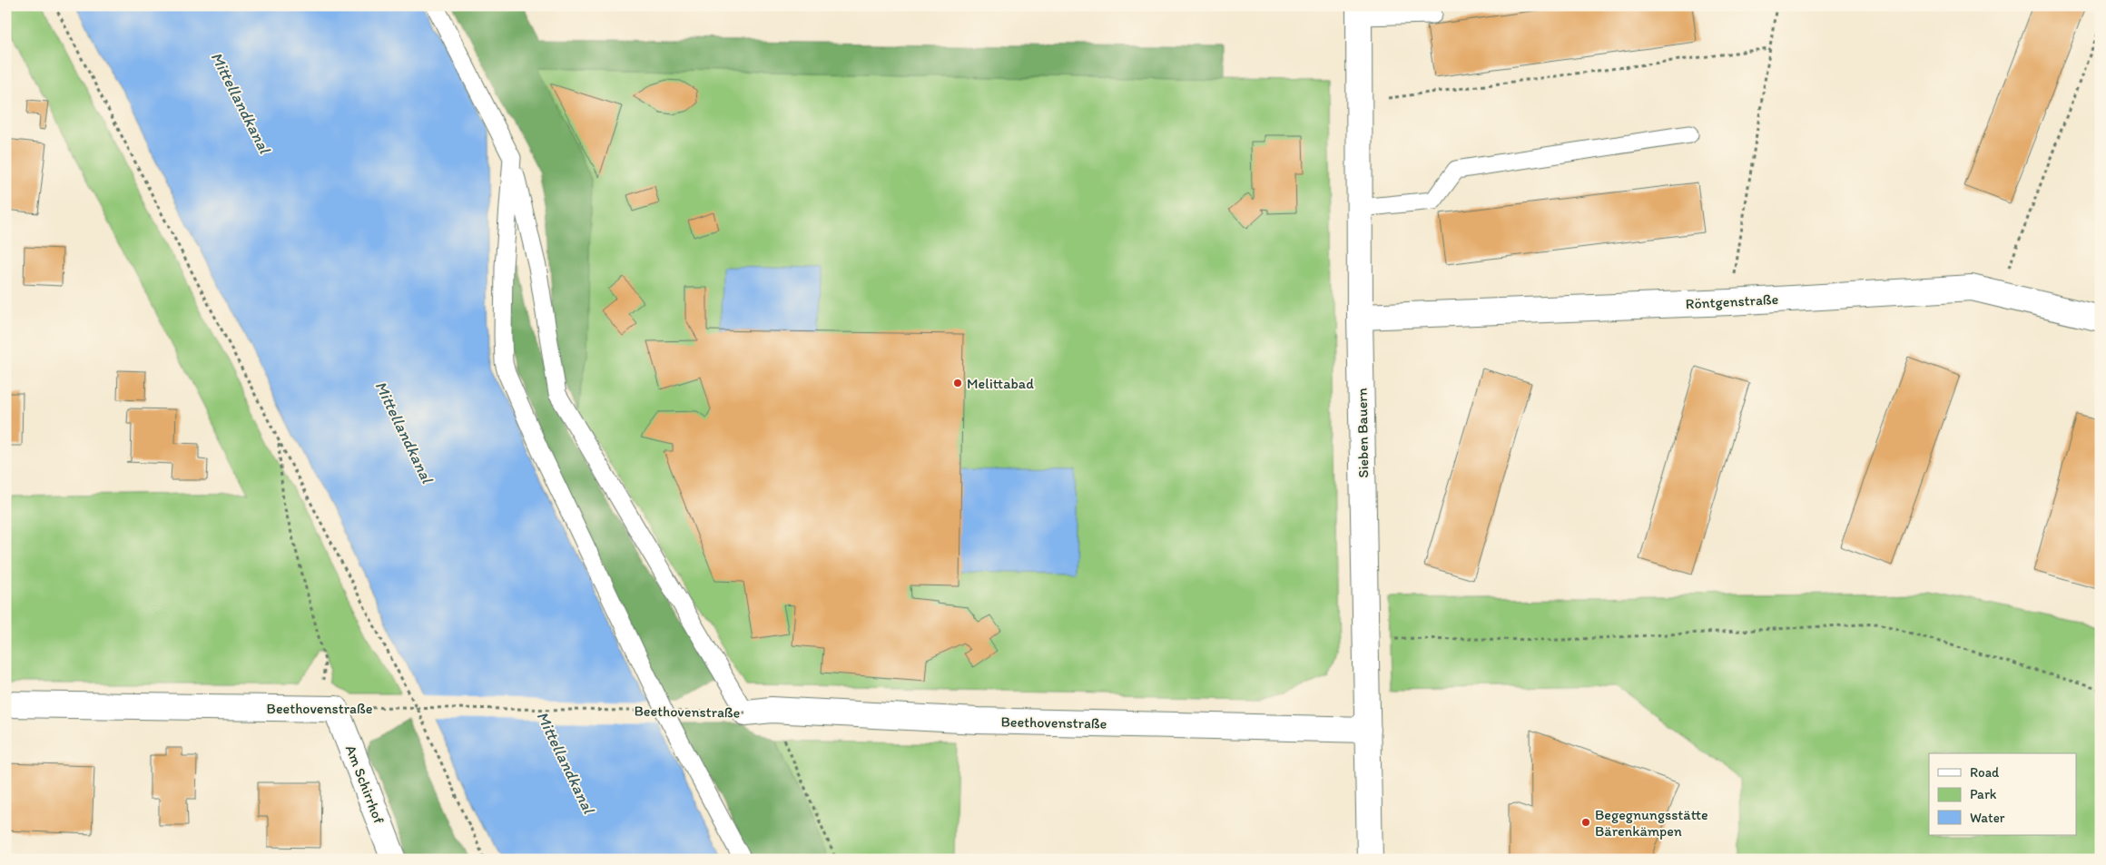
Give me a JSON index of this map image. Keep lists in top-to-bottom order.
{
  "streets": {
    "street": [
      "Röntgenstraße",
      "Sieben Bauern",
      "Beethovenstraße",
      "Am Schirrhof"
    ]
  },
  "crossings": [
    ["Röntgenstraße", "Sieben Bauern"],
    ["Sieben Bauern", "Beethovenstraße"],
    ["Beethovenstraße", "Am Schirrhof"]
  ],
  "water": ["Mittellandkanal"],
  "places": ["Melittabad", "Begegnungsstätte Bärenkämpen"],
  "legend": ["Road", "Park", "Water"]
}
